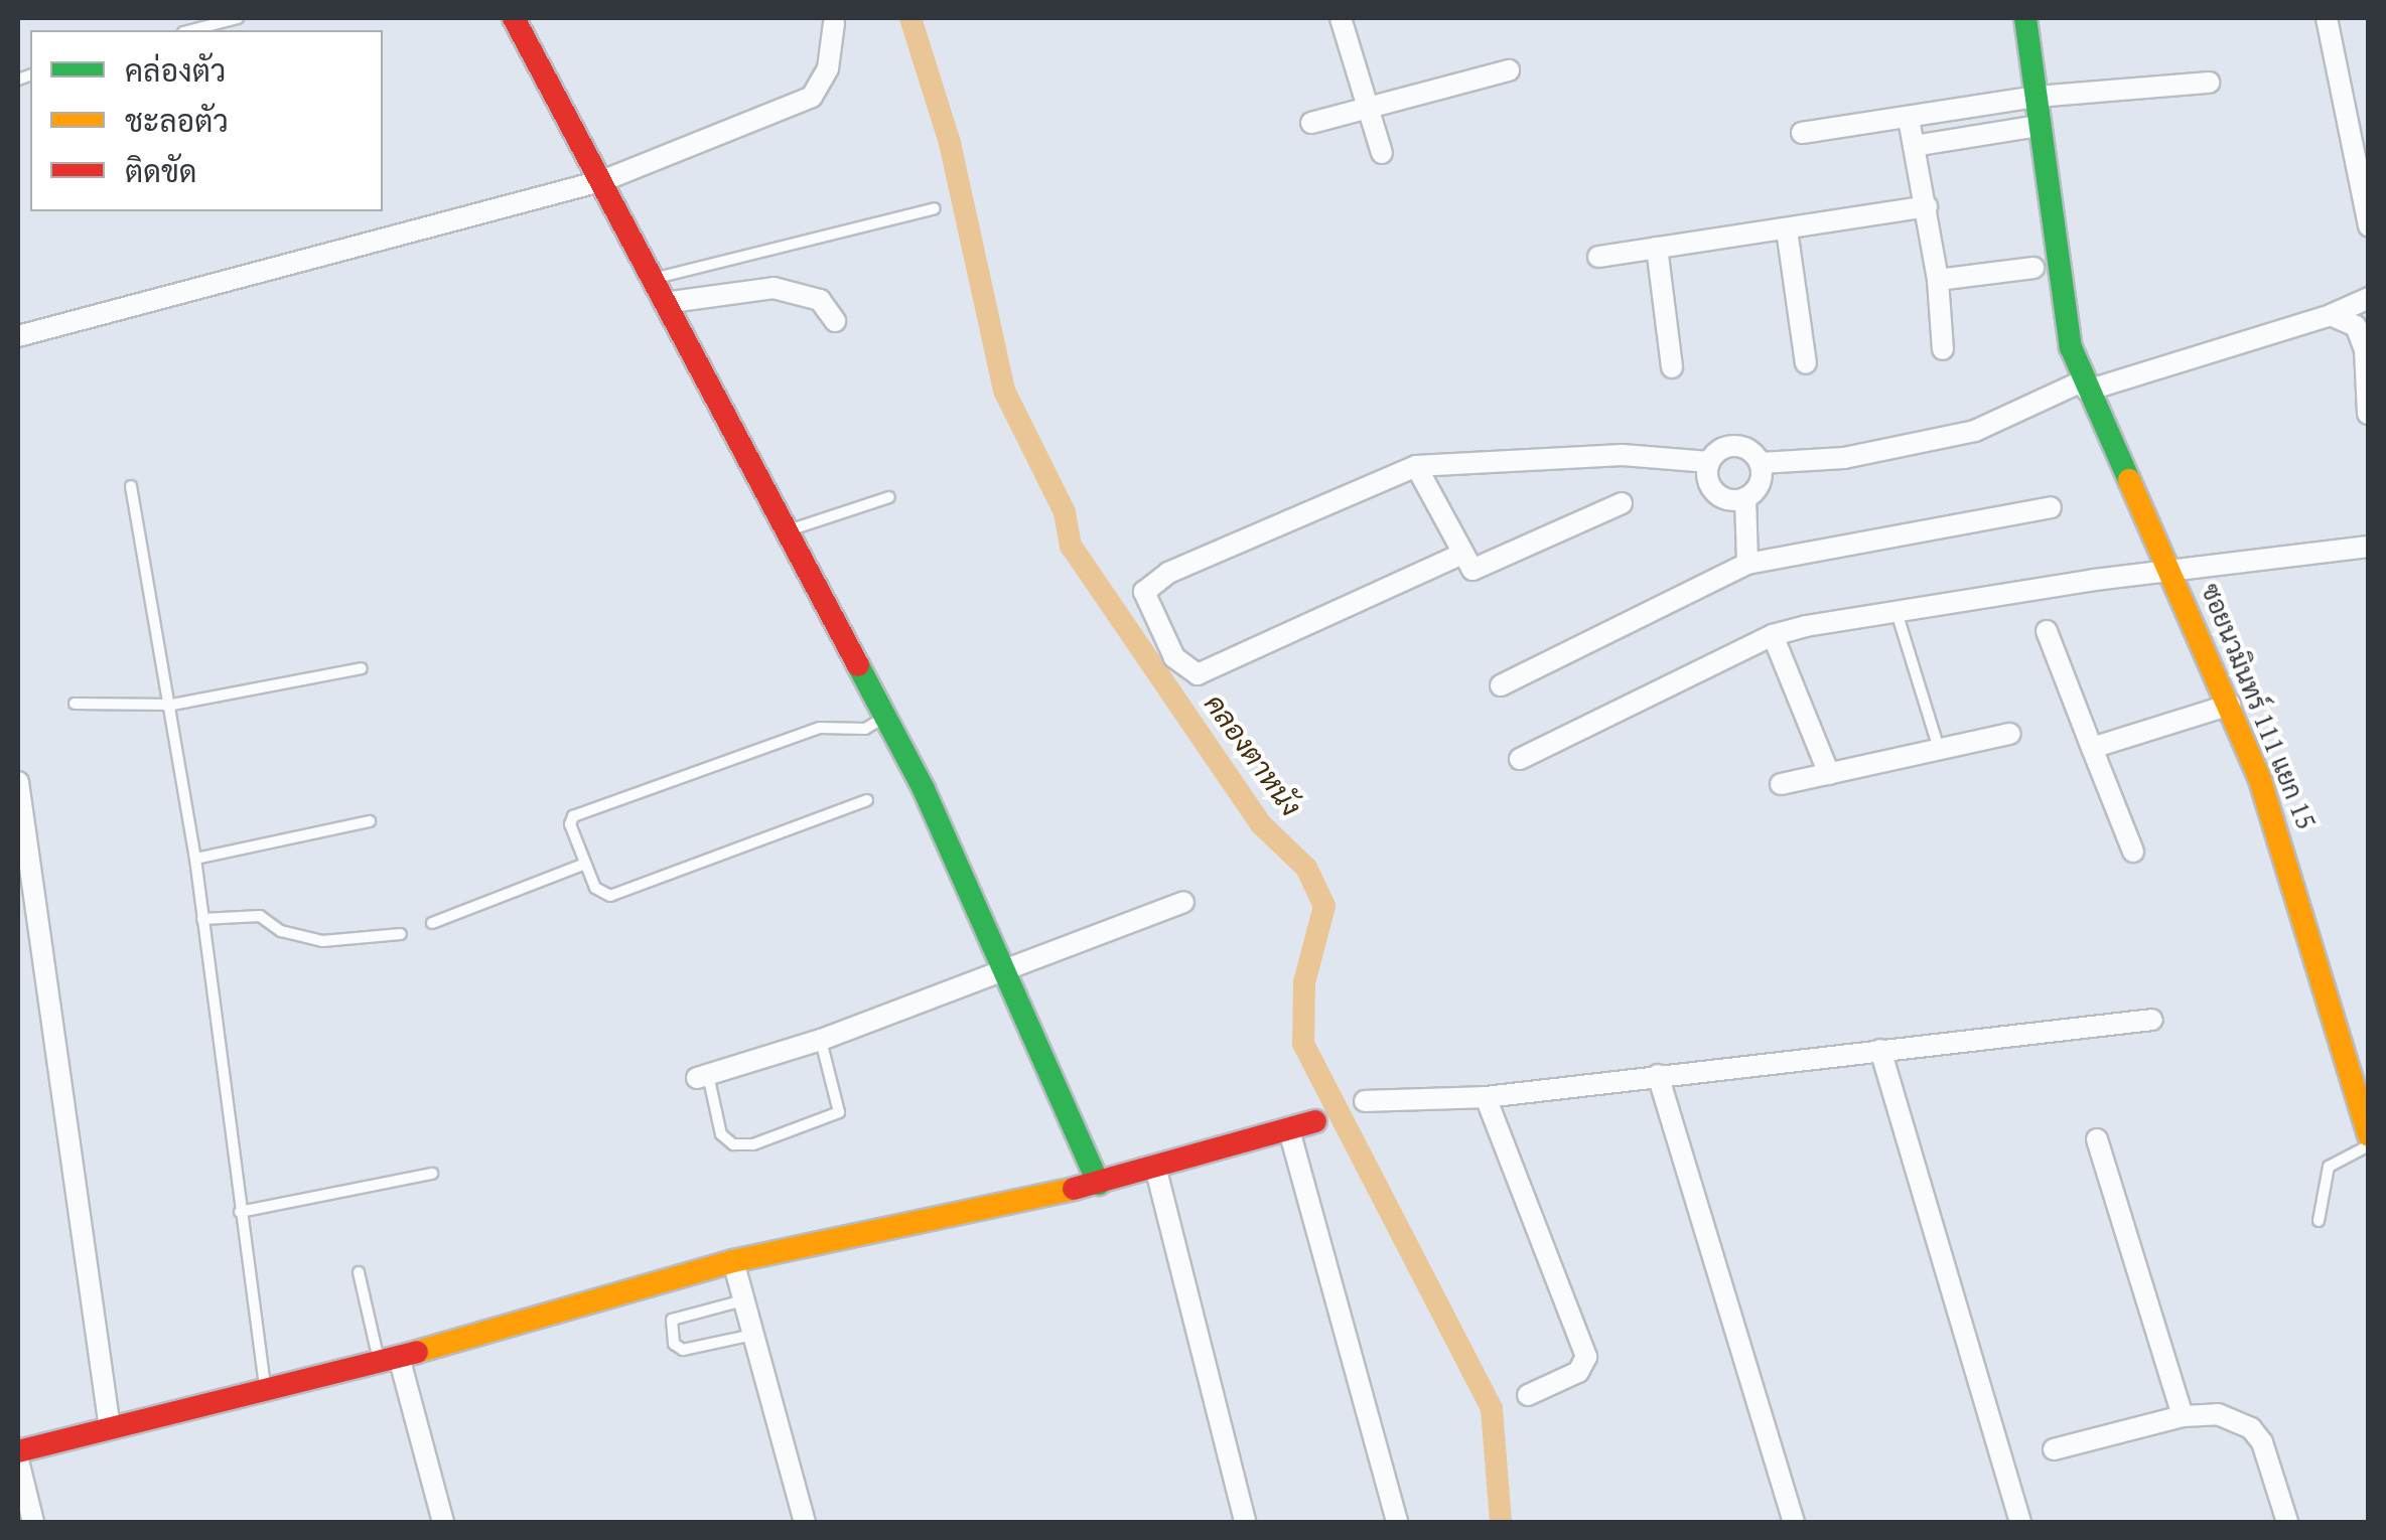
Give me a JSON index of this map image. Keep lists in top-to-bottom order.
{
  "streets": {
    "street": ["ซอยนวมินทร์ 111 แยก 15"]
  },
  "water": ["คลองตาหนัง"],
  "legend": ["คล่องตัว", "ชะลอตัว", "ติดขัด"]
}
